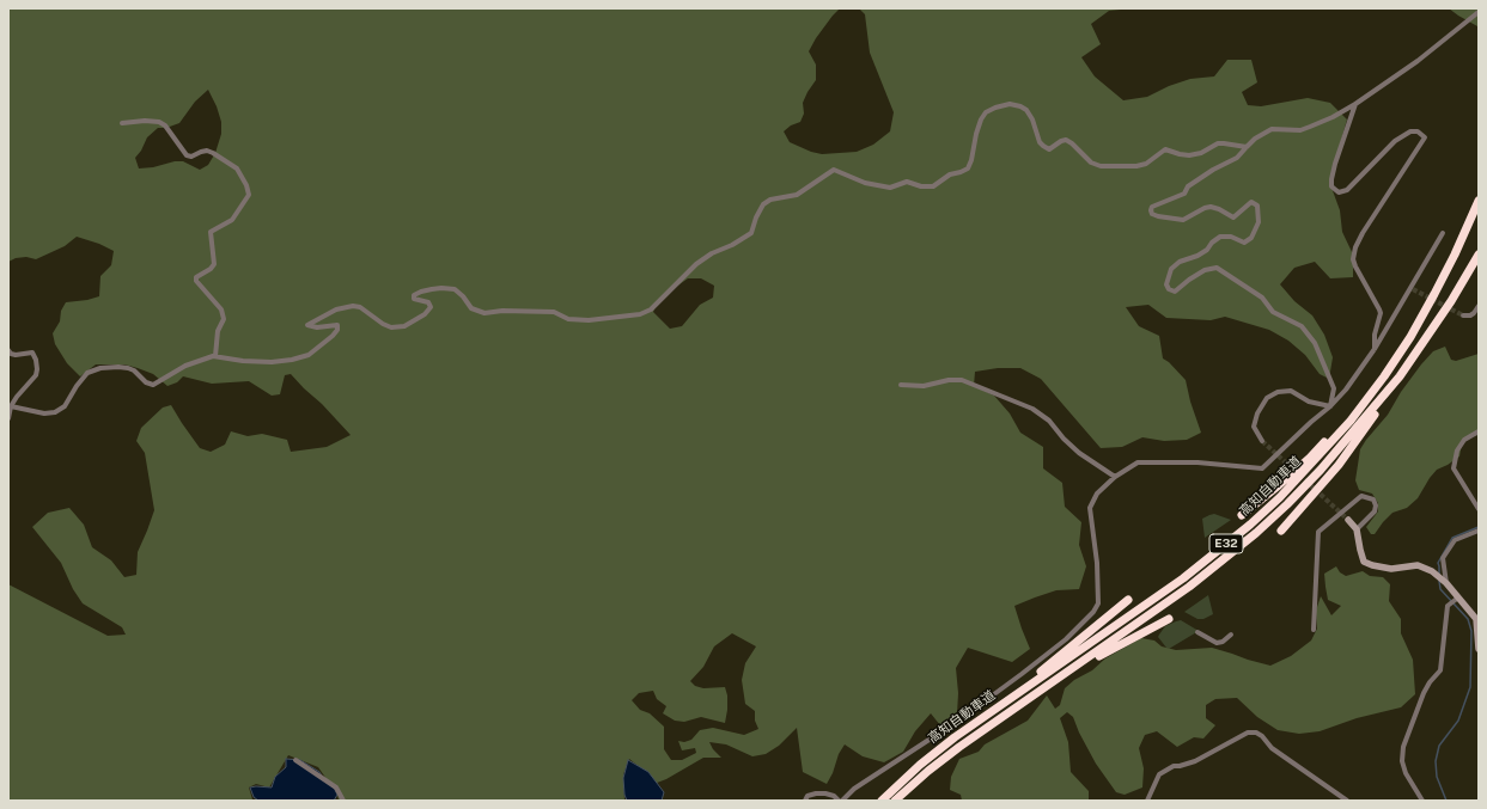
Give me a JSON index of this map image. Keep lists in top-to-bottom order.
{
  "streets": {
    "highway": ["高知自動車道", "E32"]
  }
}
